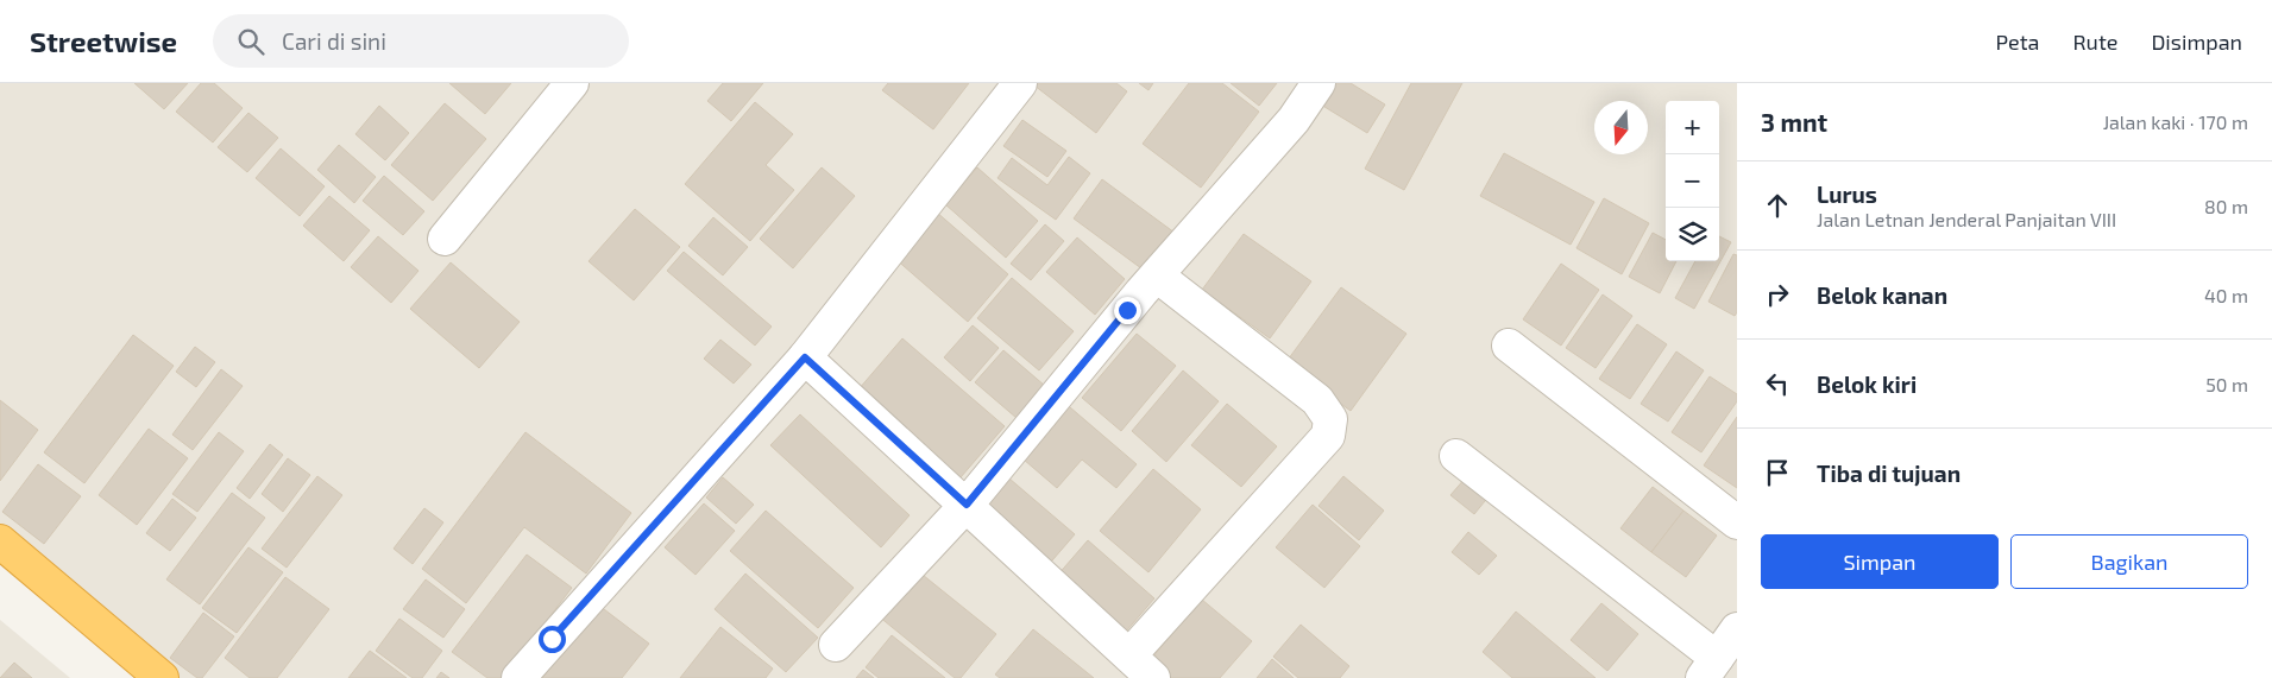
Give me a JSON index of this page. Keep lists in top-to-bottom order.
{
  "north": "bottom",
  "page": {
    "header": "Streetwise",
    "search": "Cari di sini",
    "nav": ["Peta", "Rute", "Disimpan"],
    "heading": ["3 mnt", "Jalan kaki · 170 m"],
    "map_buttons": ["+", "−"],
    "list": [
      ["Lurus", "Jalan Letnan Jenderal Panjaitan VIII", "80 m"],
      ["Belok kanan", "40 m"],
      ["Belok kiri", "50 m"],
      "Tiba di tujuan"
    ],
    "buttons": ["Simpan", "Bagikan"]
  }
}
